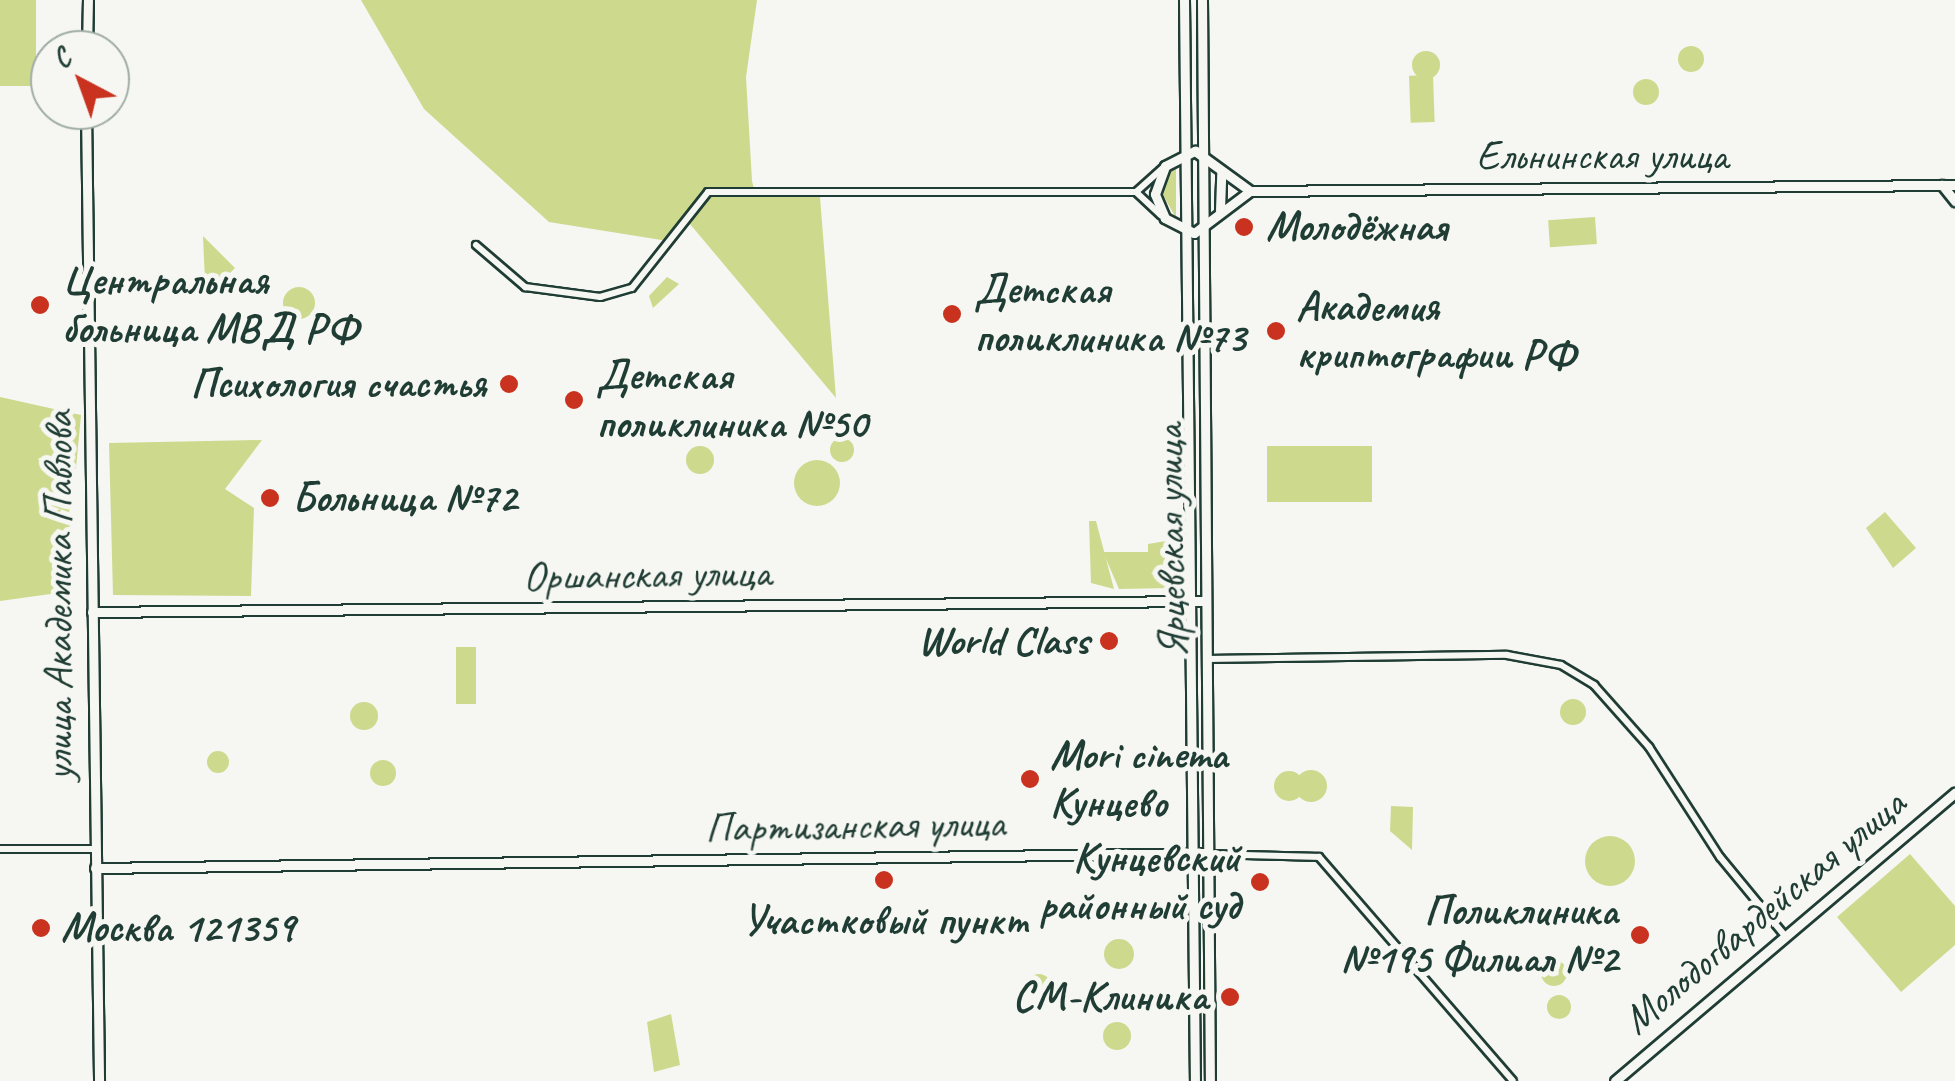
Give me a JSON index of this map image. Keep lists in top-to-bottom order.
{
  "streets": {
    "street": [
      "Ельнинская улица",
      "Ярцевская улица",
      "Оршанская улица",
      "улица Академика Павлова",
      "Партизанская улица",
      "Молодогвардейская улица"
    ]
  },
  "crossings": [
    ["Ярцевская улица", "Оршанская улица"],
    ["Ярцевская улица", "Партизанская улица"],
    ["Оршанская улица", "улица Академика Павлова"],
    ["улица Академика Павлова", "Партизанская улица"]
  ],
  "places": [
    "Молодёжная",
    "Центральная больница МВД РФ",
    "Детская поликлиника №73",
    "Академия криптографии РФ",
    "Психология счастья",
    "Детская поликлиника №50",
    "Больница №72",
    "World Class",
    "Mori cinema Кунцево",
    "Участковый пункт",
    "Кунцевский районный суд",
    "Москва 121359",
    "Поликлиника №195 Филиал №2",
    "СМ-Клиника"
  ],
  "north": "top left"
}
